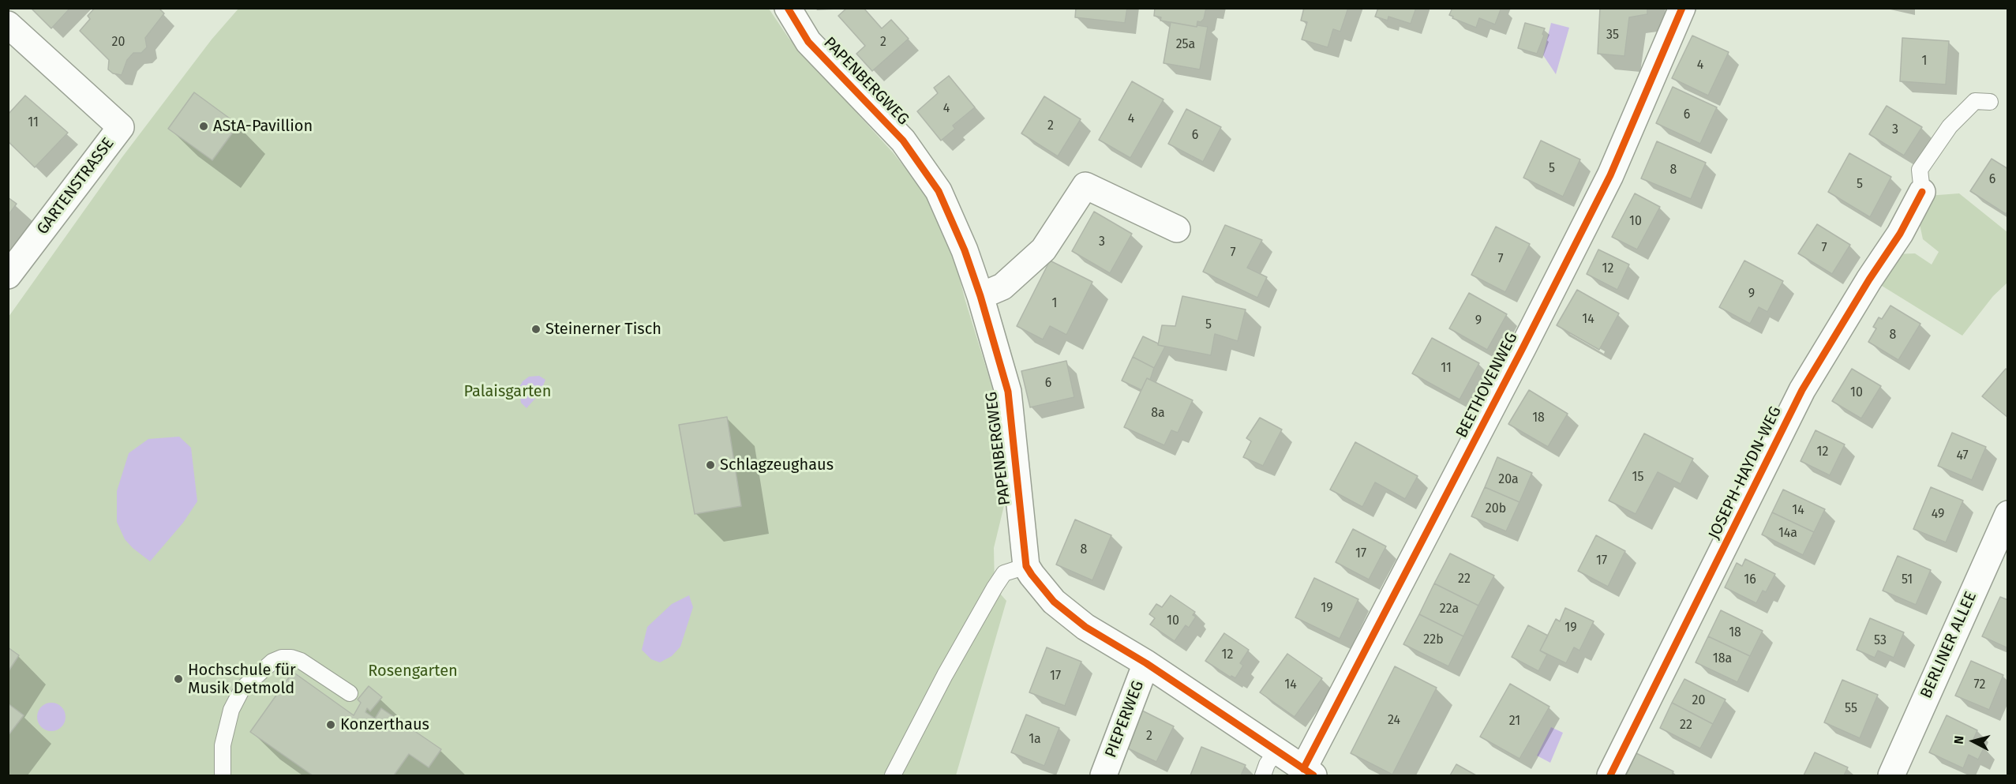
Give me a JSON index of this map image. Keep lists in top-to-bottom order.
{
  "streets": {
    "street": [
      "PAPENBERGWEG",
      "GARTENSTRASSE",
      "BEETHOVENWEG",
      "JOSEPH-HAYDN-WEG",
      "BERLINER ALLEE",
      "PIEPERWEG"
    ]
  },
  "parks": ["Palaisgarten", "Rosengarten"],
  "places": [
    "AStA-Pavillion",
    "Steinerner Tisch",
    "Schlagzeughaus",
    "Hochschule für Musik Detmold",
    "Konzerthaus"
  ],
  "house_numbers": [
    "35",
    "20",
    "2",
    "25a",
    "1",
    "4",
    "4",
    "6",
    "4",
    "11",
    "2",
    "3",
    "6",
    "5",
    "8",
    "6",
    "5",
    "10",
    "3",
    "7",
    "7",
    "7",
    "12",
    "9",
    "1",
    "14",
    "9",
    "5",
    "8",
    "11",
    "6",
    "10",
    "8a",
    "18",
    "12",
    "47",
    "15",
    "20a",
    "20b",
    "14",
    "49",
    "14a",
    "8",
    "17",
    "17",
    "22",
    "16",
    "51",
    "19",
    "22a",
    "10",
    "19",
    "18",
    "22b",
    "53",
    "12",
    "18a",
    "17",
    "14",
    "72",
    "20",
    "55",
    "24",
    "21",
    "22",
    "2",
    "1a"
  ],
  "north": "left"
}
